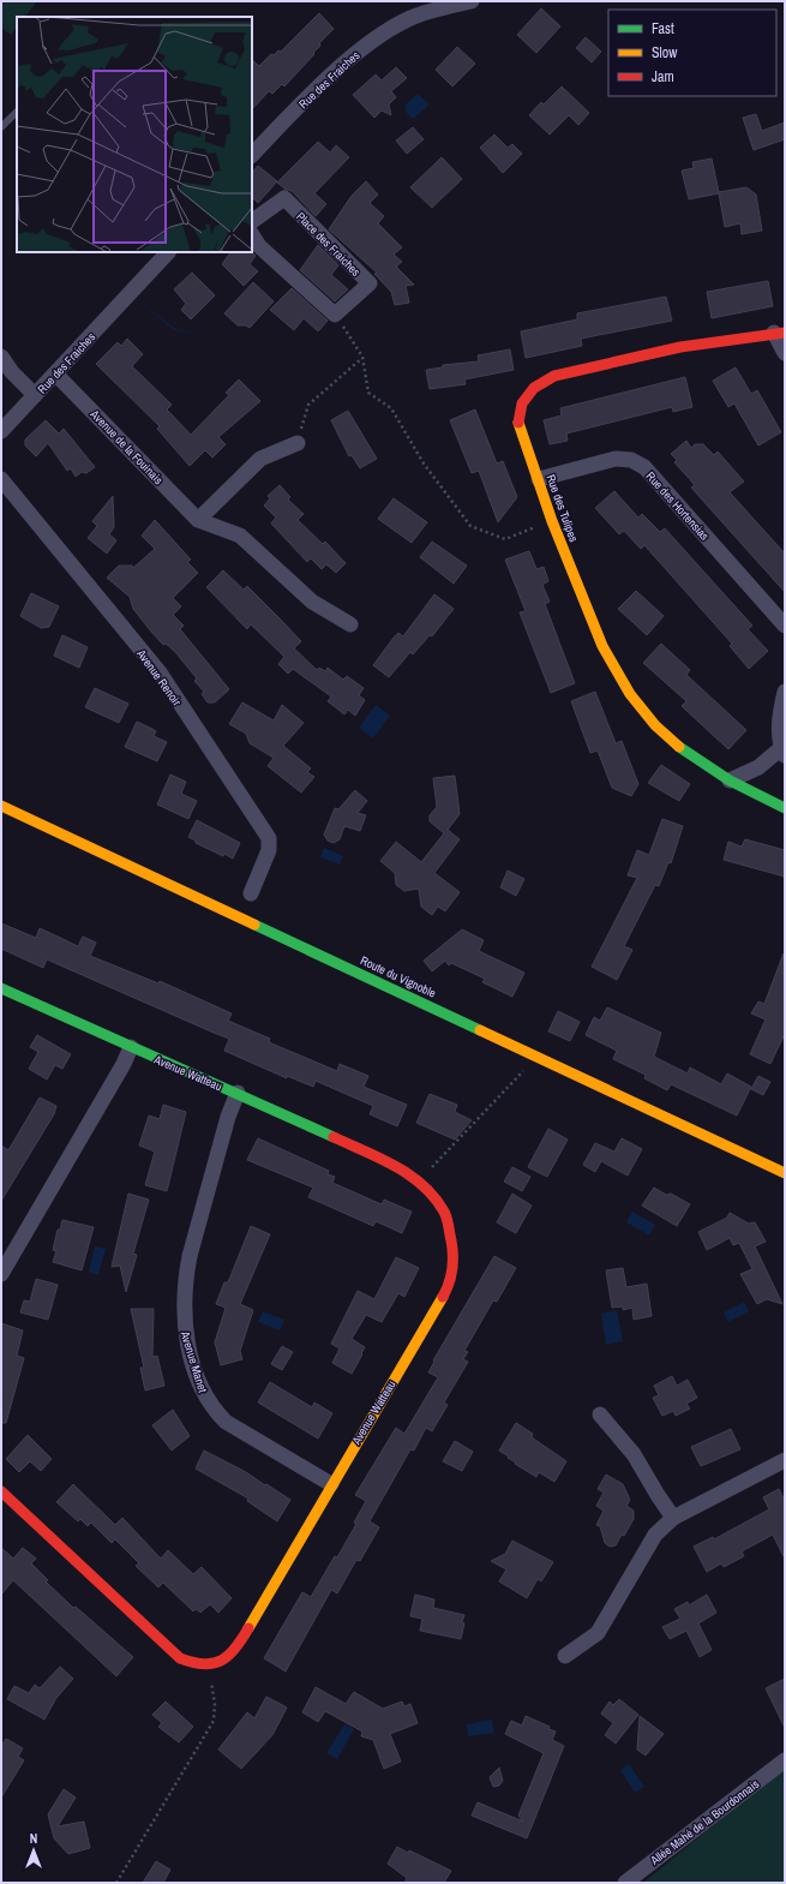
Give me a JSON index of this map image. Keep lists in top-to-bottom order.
{
  "streets": {
    "street": [
      "Rue des Fraiches",
      "Place des Fraiches",
      "Avenue de la Fouinais",
      "Rue des Hortensias",
      "Rue des Tulipes",
      "Avenue Renoir",
      "Route du Vignoble",
      "Avenue Watteau",
      "Avenue Manet",
      "Allée Mahé de la Bourdonnais"
    ]
  },
  "crossings": [
    ["Rue des Fraiches", "Avenue de la Fouinais"],
    ["Rue des Hortensias", "Rue des Tulipes"],
    ["Avenue Watteau", "Avenue Manet"]
  ],
  "legend": ["Fast", "Slow", "Jam"],
  "north": "top"
}
